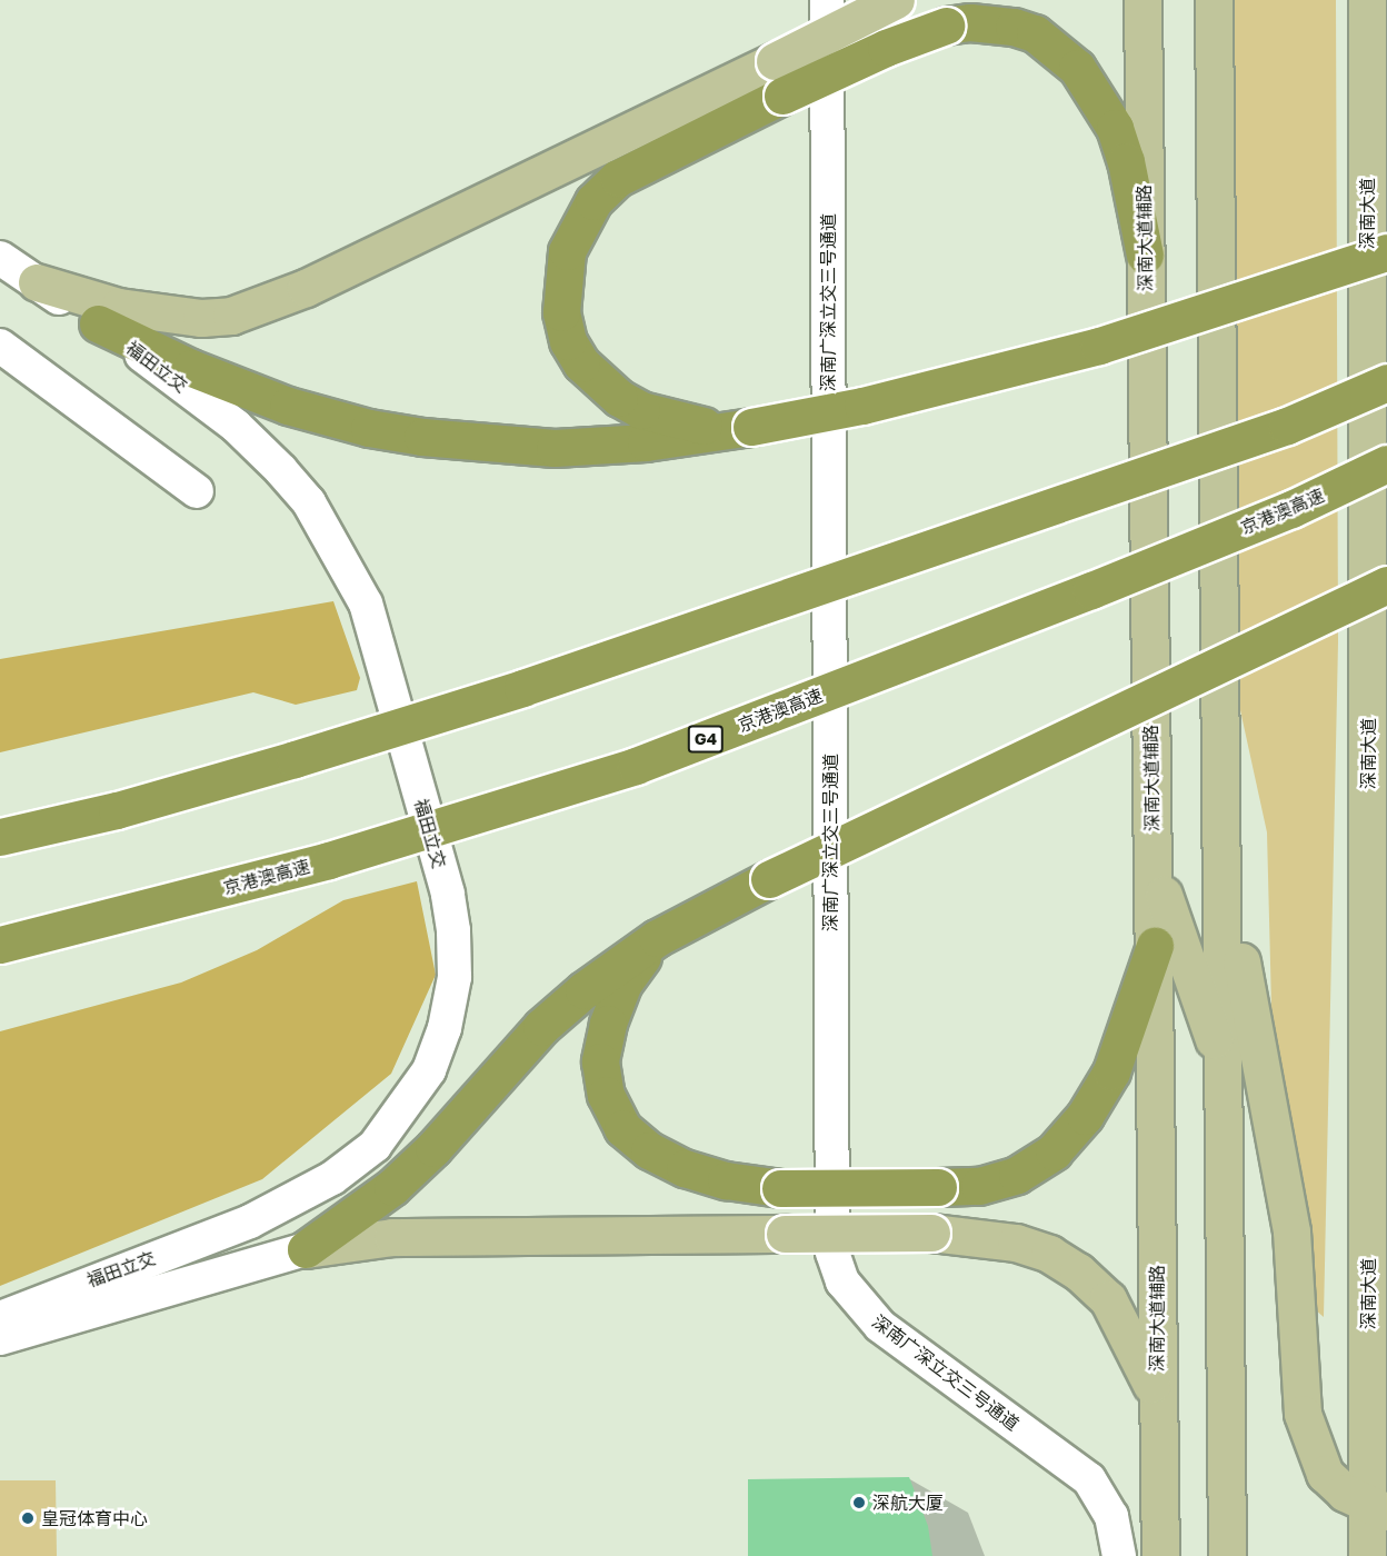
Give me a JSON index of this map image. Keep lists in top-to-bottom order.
{
  "streets": {
    "highway": ["京港澳高速", "G4"],
    "main road": ["深南大道", "深南大道辅路"],
    "street": ["深南广深立交三号通道", "福田立交"]
  },
  "places": ["深航大厦", "皇冠体育中心"]
}
